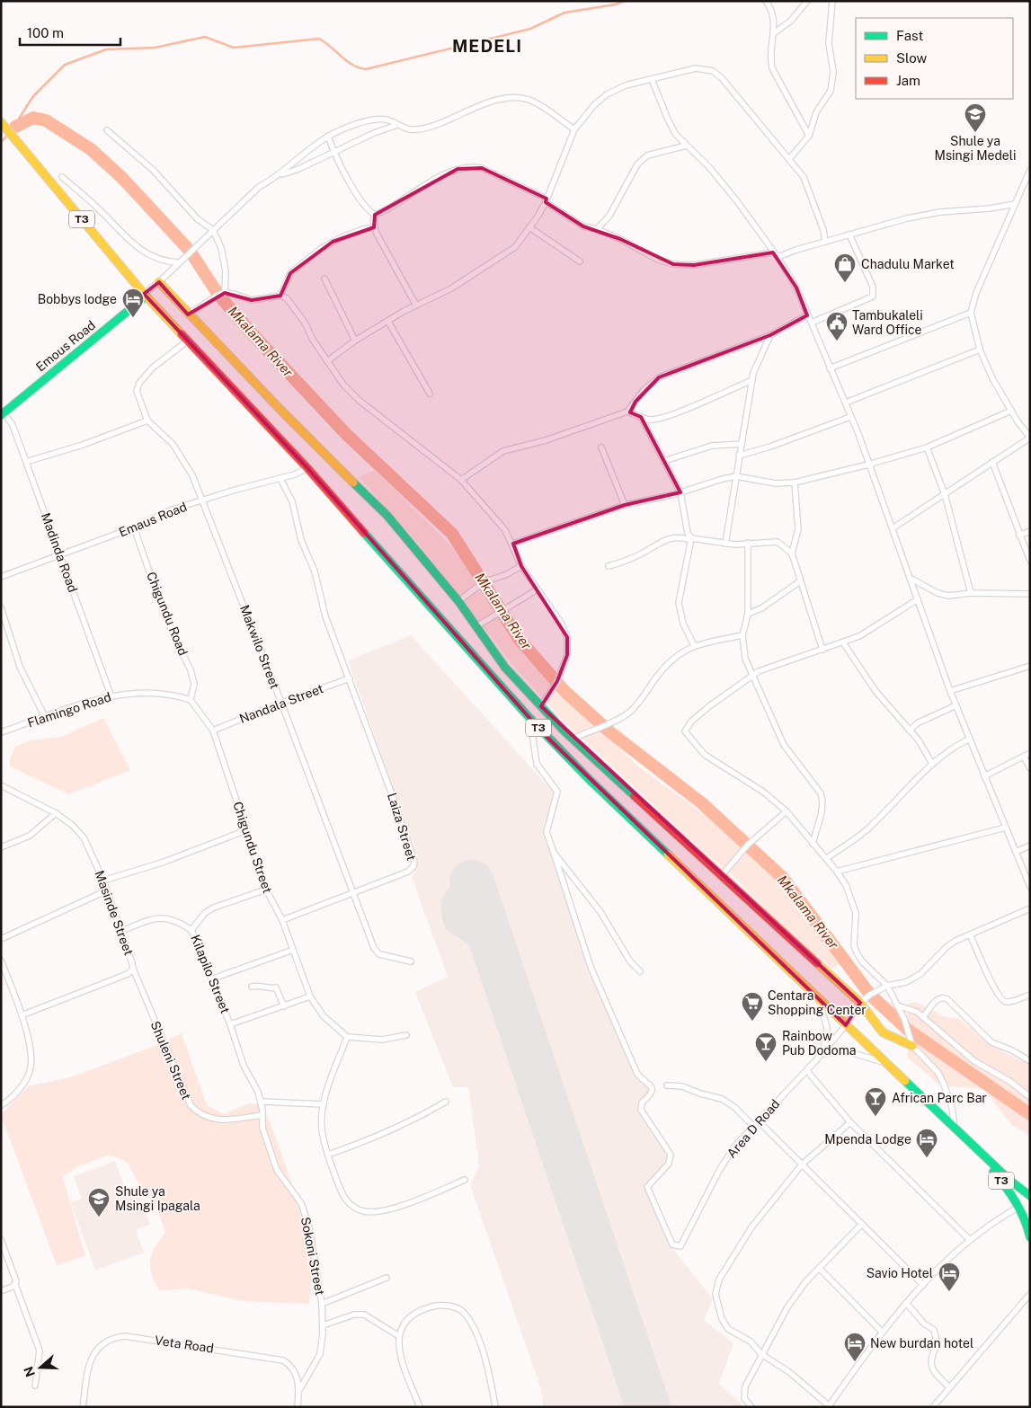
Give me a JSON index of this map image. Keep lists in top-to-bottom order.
{
  "streets": {
    "main road": ["T3", "Emous Road"],
    "street": [
      "Emaus Road",
      "Madinda Road",
      "Chigundu Road",
      "Makwilo Street",
      "Nandala Street",
      "Flamingo Road",
      "Laiza Street",
      "Chigundu Street",
      "Masinde Street",
      "Kilapilo Street",
      "Shuleni Street",
      "Area D Road",
      "Sokoni Street",
      "Veta Road"
    ]
  },
  "crossings": [
    ["T3", "Emous Road"],
    ["T3", "Emaus Road"],
    ["T3", "Makwilo Street"],
    ["T3", "Area D Road"],
    ["Emous Road", "Madinda Road"],
    ["Emaus Road", "Madinda Road"],
    ["Emaus Road", "Chigundu Road"],
    ["Emaus Road", "Makwilo Street"],
    ["Madinda Road", "Flamingo Road"],
    ["Chigundu Road", "Flamingo Road"],
    ["Chigundu Road", "Chigundu Street"],
    ["Makwilo Street", "Nandala Street"],
    ["Makwilo Street", "Laiza Street"],
    ["Nandala Street", "Laiza Street"],
    ["Nandala Street", "Chigundu Street"],
    ["Flamingo Road", "Chigundu Street"],
    ["Laiza Street", "Chigundu Street"],
    ["Chigundu Street", "Kilapilo Street"],
    ["Masinde Street", "Shuleni Street"],
    ["Kilapilo Street", "Sokoni Street"],
    ["Shuleni Street", "Sokoni Street"],
    ["Sokoni Street", "Veta Road"]
  ],
  "districts": ["MEDELI"],
  "water": ["Mkalama River"],
  "places": {
    "school or university": ["Shule ya Msingi Medeli", "Shule ya Msingi Ipagala"],
    "shop": ["Chadulu Market"],
    "hotel": [
      "Bobbys lodge",
      "Mpenda Lodge",
      "Savio Hotel",
      "New burdan hotel"
    ],
    "public building": ["Tambukaleli Ward Office"],
    "supermarket": ["Centara Shopping Center"],
    "bar": ["Rainbow Pub Dodoma", "African Parc Bar"]
  },
  "legend": ["Fast", "Slow", "Jam"],
  "scale_bar": "100 m",
  "north": "left"
}
